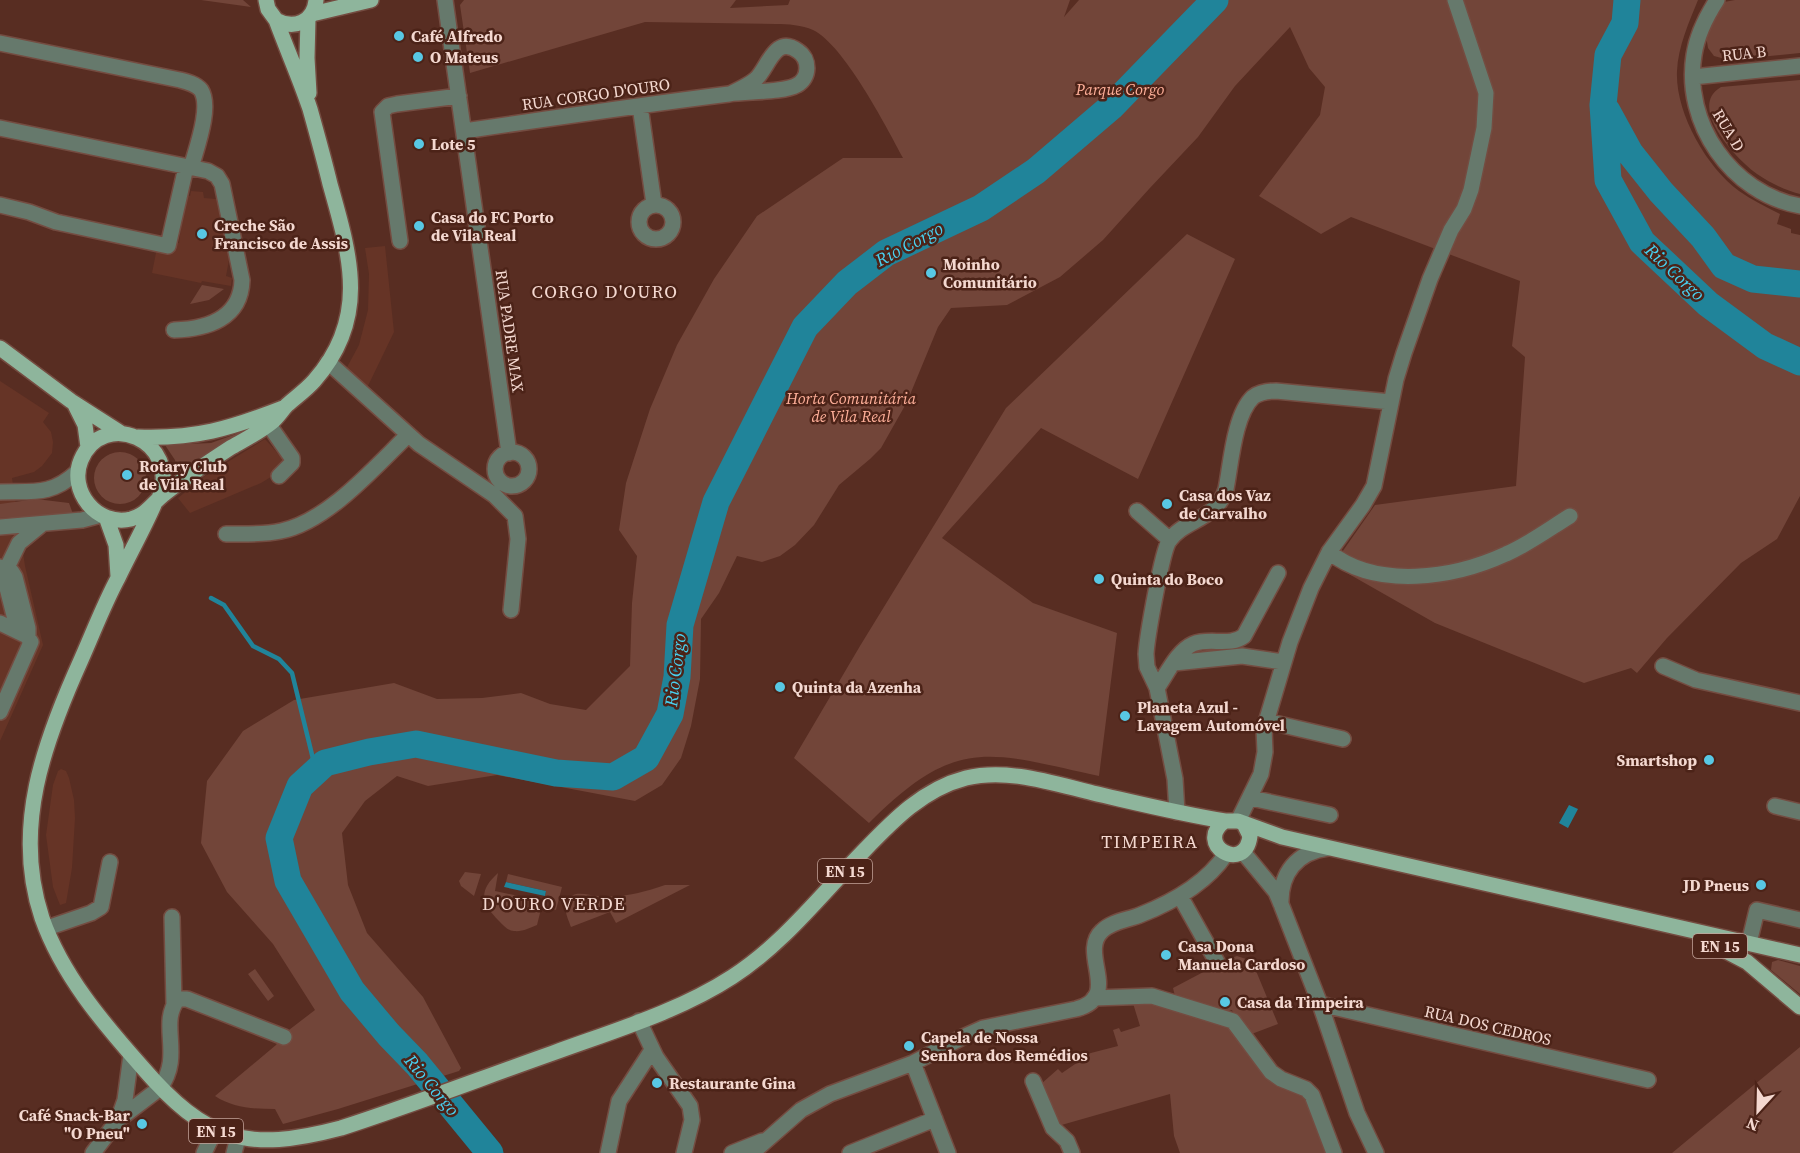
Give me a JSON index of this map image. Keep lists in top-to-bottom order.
{
  "streets": {
    "main road": ["EN 15"],
    "street": [
      "RUA B",
      "RUA CORGO D'OURO",
      "RUA D",
      "RUA PADRE MAX",
      "RUA DOS CEDROS"
    ]
  },
  "crossings": [
    ["RUA B", "RUA D"],
    ["RUA CORGO D'OURO", "RUA PADRE MAX"]
  ],
  "districts": ["CORGO D'OURO", "TIMPEIRA", "D'OURO VERDE"],
  "water": ["Rio Corgo"],
  "parks": ["Parque Corgo", "Horta Comunitária de Vila Real"],
  "places": [
    "Café Alfredo",
    "O Mateus",
    "Lote 5",
    "Casa do FC Porto de Vila Real",
    "Creche São Francisco de Assis",
    "Moinho Comunitário",
    "Rotary Club de Vila Real",
    "Casa dos Vaz de Carvalho",
    "Quinta do Boco",
    "Quinta da Azenha",
    "Planeta Azul - Lavagem Automóvel",
    "Smartshop",
    "JD Pneus",
    "Casa Dona Manuela Cardoso",
    "Casa da Timpeira",
    "Capela de Nossa Senhora dos Remédios",
    "Restaurante Gina",
    "Café Snack-Bar \"O Pneu\""
  ],
  "north": "bottom"
}
